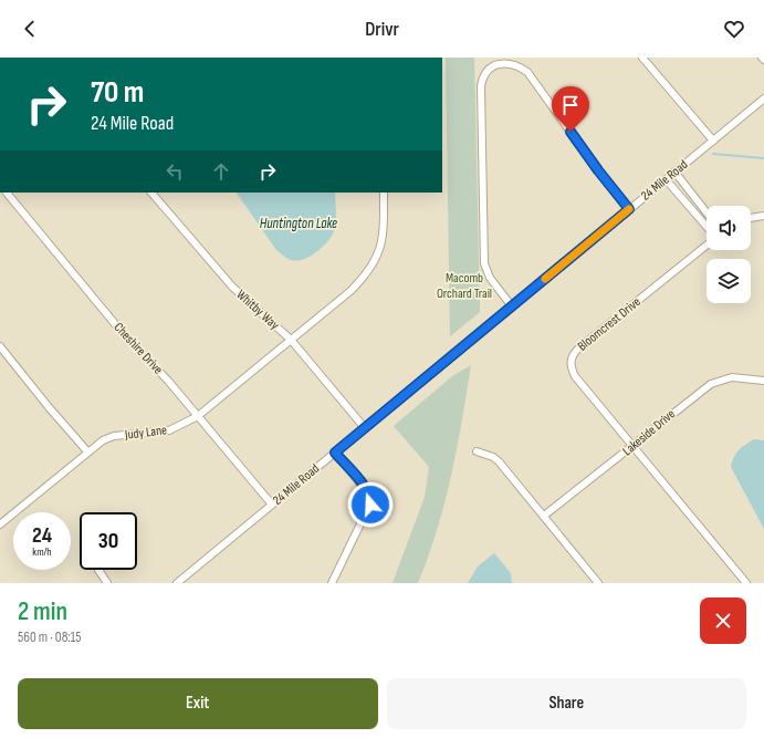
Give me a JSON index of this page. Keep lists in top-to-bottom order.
{
  "streets": {
    "street": [
      "24 Mile Road",
      "Whitby Way",
      "Bloomcrest Drive",
      "Cheshire Drive",
      "Judy Lane",
      "Lakeside Drive"
    ]
  },
  "crossings": [
    ["24 Mile Road", "Whitby Way"],
    ["24 Mile Road", "Cheshire Drive"],
    ["Whitby Way", "Judy Lane"],
    ["Bloomcrest Drive", "Lakeside Drive"],
    ["Cheshire Drive", "Judy Lane"]
  ],
  "water": ["Huntington Lake"],
  "parks": ["Macomb Orchard Trail"],
  "page": {
    "header": "Drivr",
    "turn": ["70 m", "24 Mile Road"],
    "speed": "24 km/h",
    "limit": "30",
    "heading": ["2 min", "560 m · 08:15"],
    "buttons": ["Exit", "Share"]
  }
}
